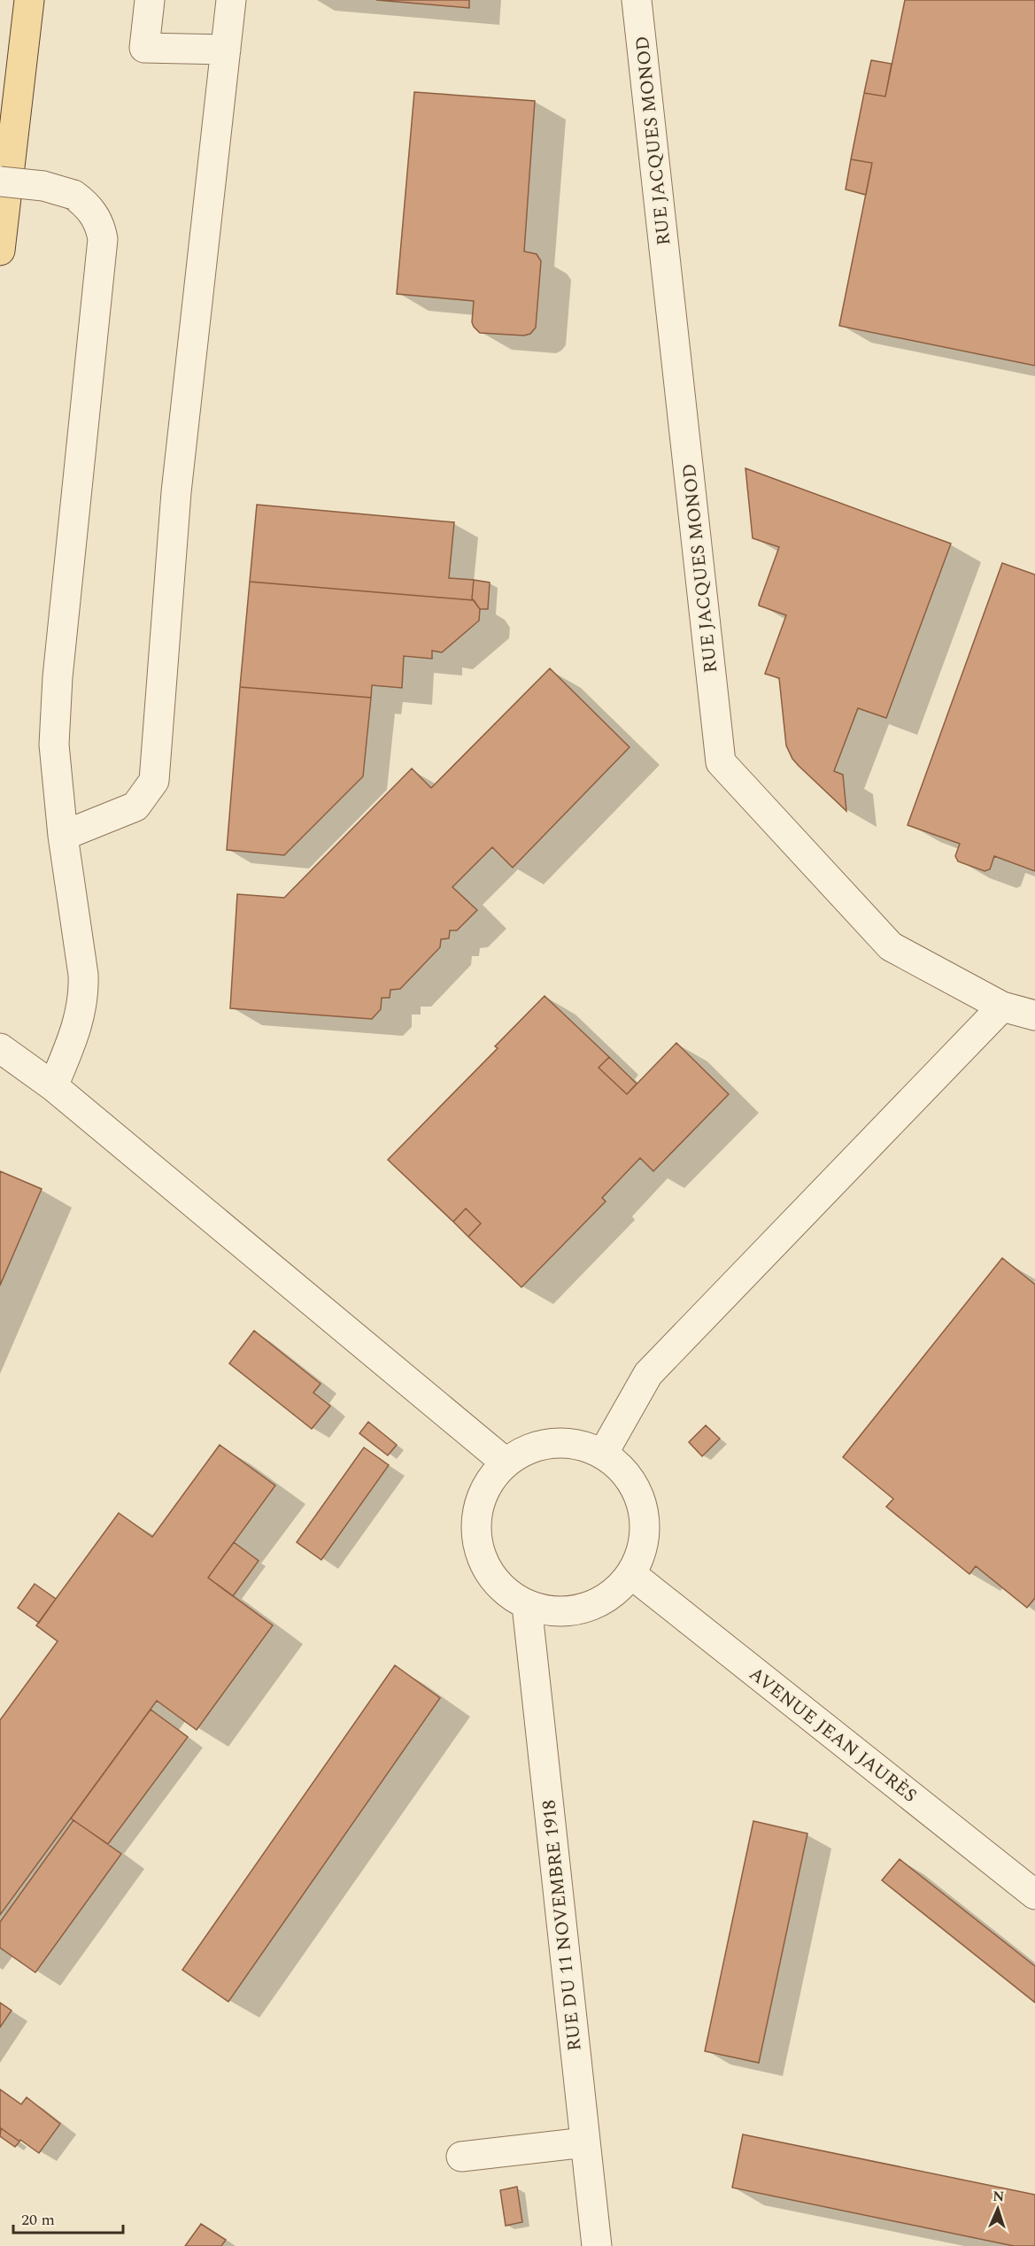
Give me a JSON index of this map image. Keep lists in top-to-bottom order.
{
  "streets": {
    "street": ["RUE JACQUES MONOD", "AVENUE JEAN JAURÈS", "RUE DU 11 NOVEMBRE 1918"]
  },
  "crossings": [
    ["AVENUE JEAN JAURÈS", "RUE DU 11 NOVEMBRE 1918"]
  ],
  "scale_bar": "20 m",
  "north": "top"
}
